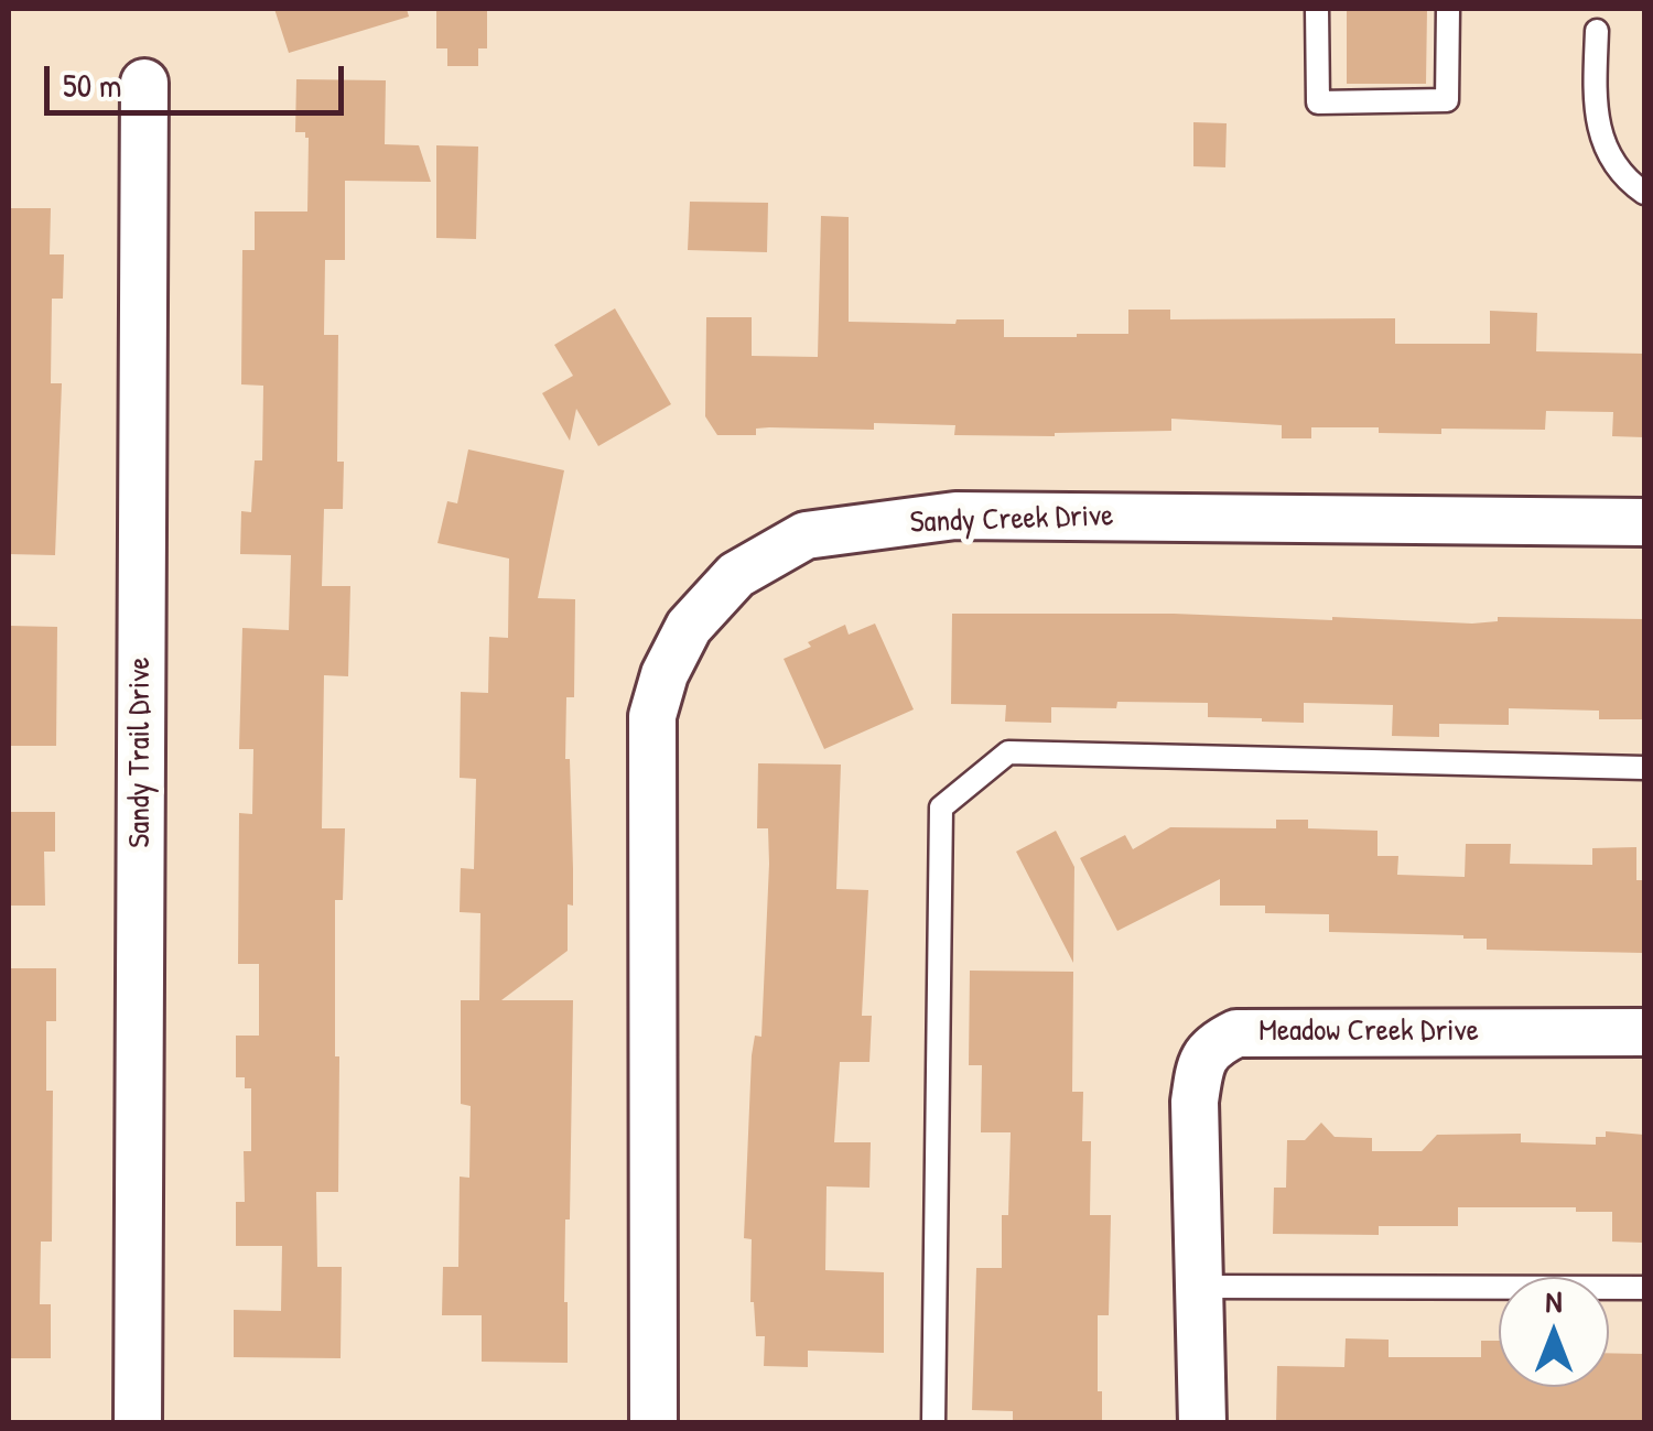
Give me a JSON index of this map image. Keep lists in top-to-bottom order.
{
  "streets": {
    "street": ["Sandy Creek Drive", "Sandy Trail Drive", "Meadow Creek Drive"]
  },
  "scale_bar": "50 m",
  "north": "top"
}
